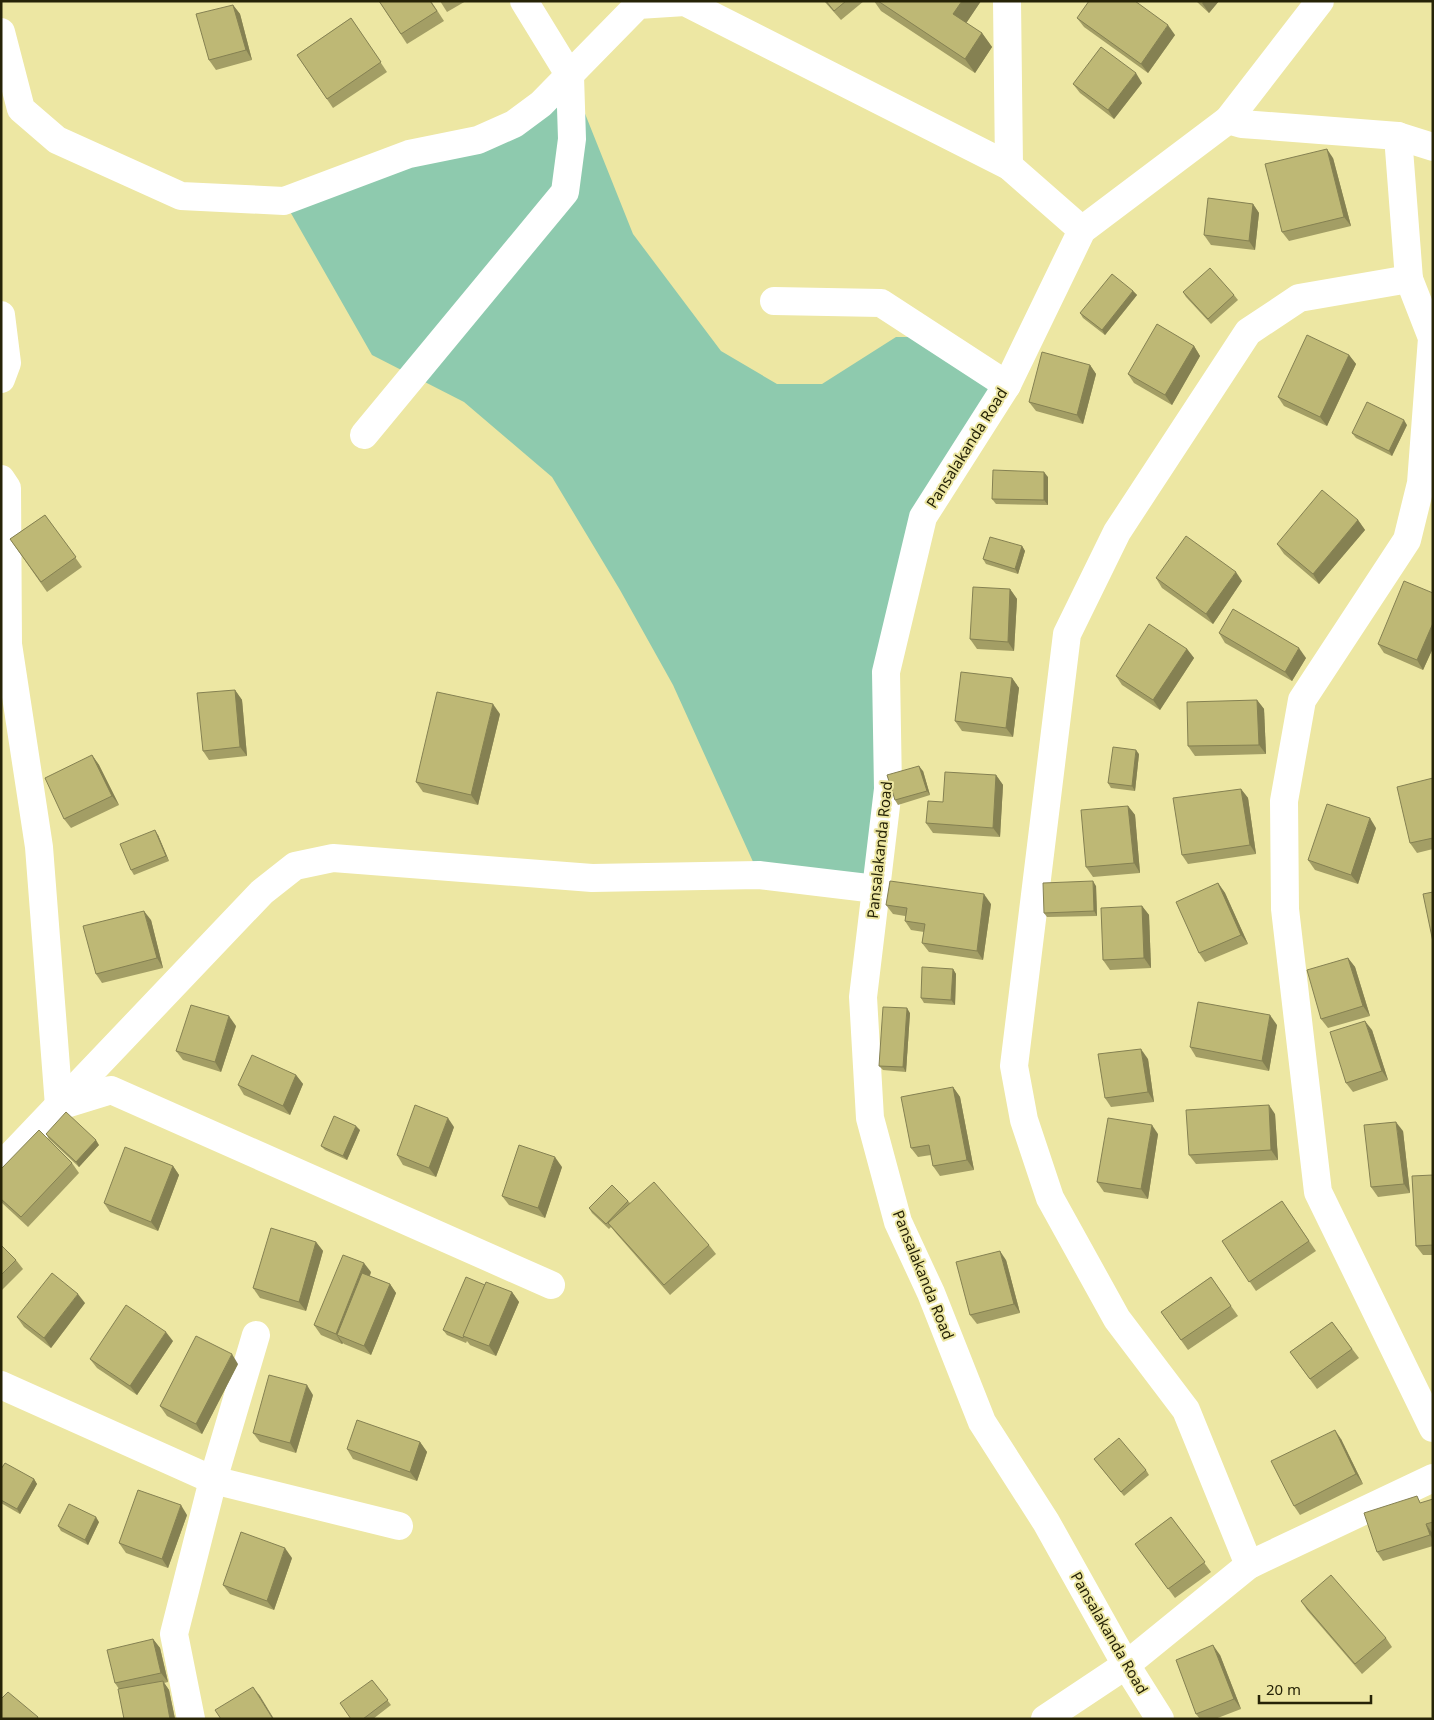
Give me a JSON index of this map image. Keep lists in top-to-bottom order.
{
  "streets": {
    "street": ["Pansalakanda Road"]
  },
  "scale_bar": "20 m"
}
